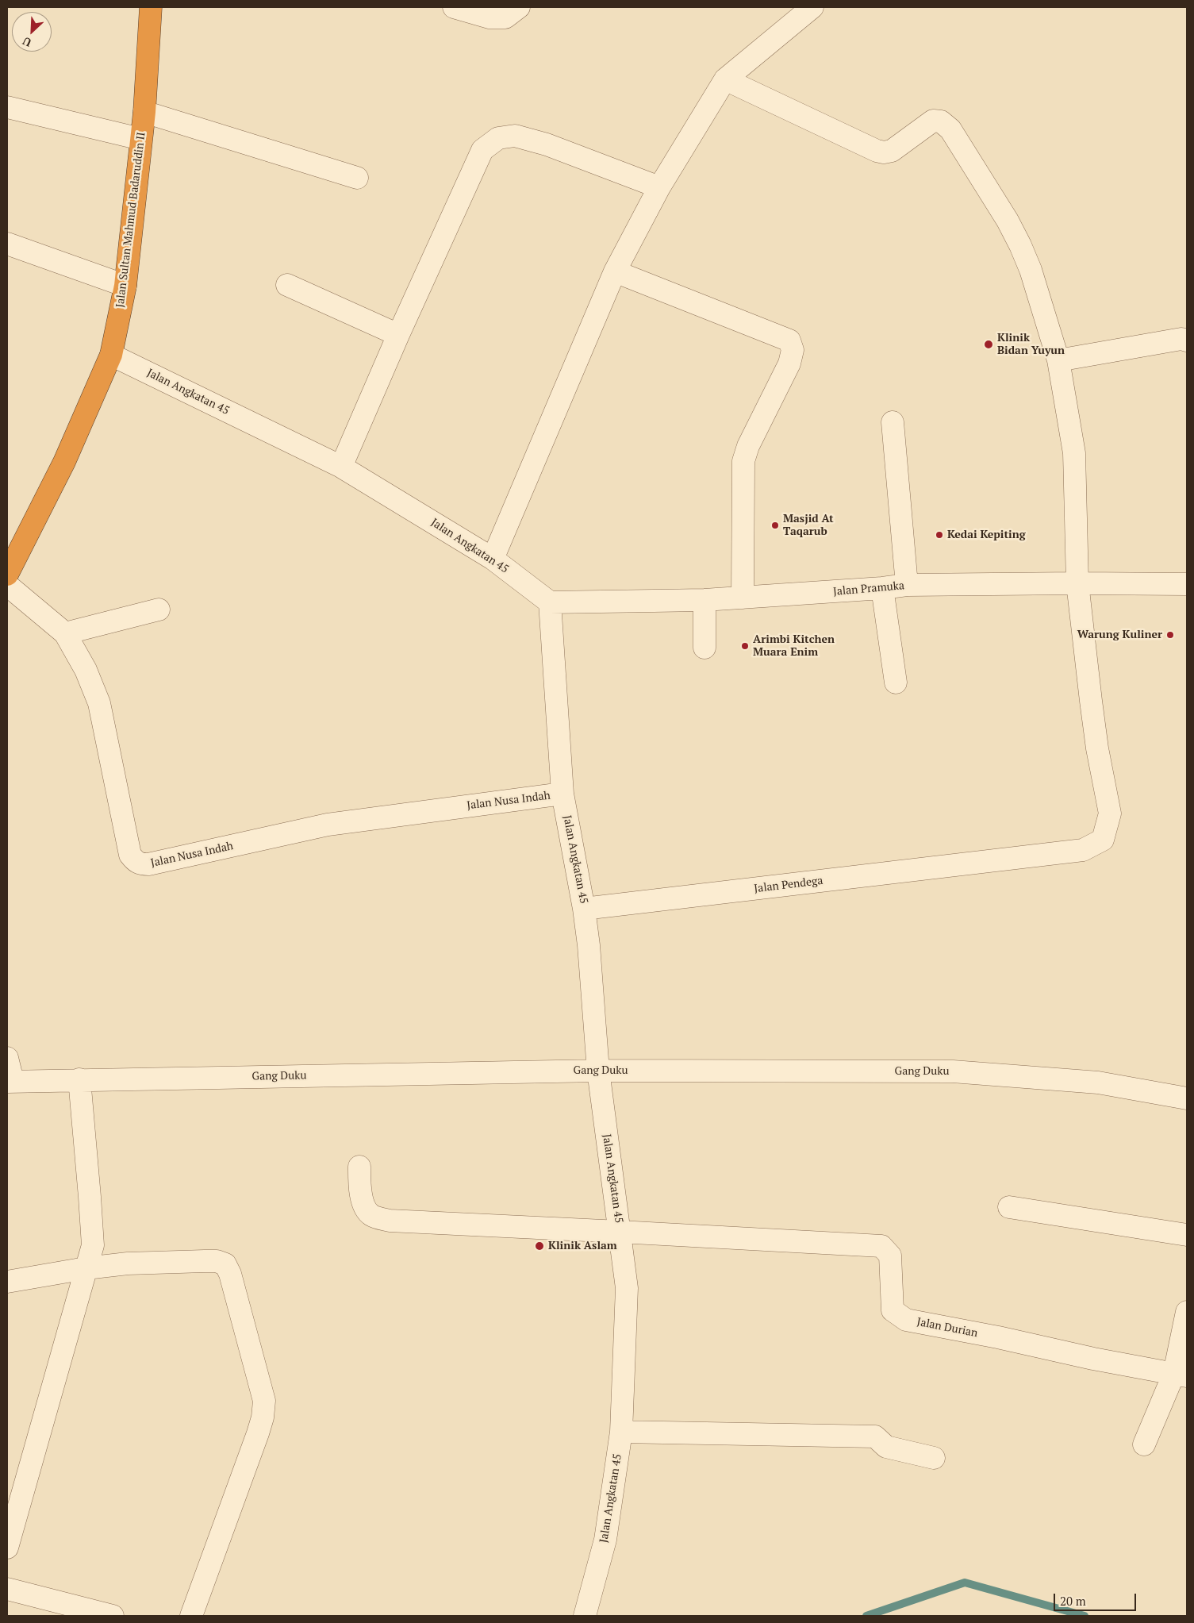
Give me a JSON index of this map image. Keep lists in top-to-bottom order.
{
  "streets": {
    "highway": ["Jalan Sultan Mahmud Badaruddin II"],
    "street": [
      "Jalan Angkatan 45",
      "Jalan Pramuka",
      "Jalan Nusa Indah",
      "Jalan Pendega",
      "Gang Duku",
      "Jalan Durian"
    ]
  },
  "crossings": [
    ["Jalan Sultan Mahmud Badaruddin II", "Jalan Angkatan 45"],
    ["Jalan Angkatan 45", "Jalan Pramuka"],
    ["Jalan Angkatan 45", "Jalan Nusa Indah"],
    ["Jalan Angkatan 45", "Jalan Pendega"],
    ["Jalan Angkatan 45", "Gang Duku"],
    ["Jalan Angkatan 45", "Jalan Durian"],
    ["Jalan Pramuka", "Jalan Pendega"]
  ],
  "places": [
    "Klinik Bidan Yuyun",
    "Masjid At Taqarub",
    "Kedai Kepiting",
    "Warung Kuliner",
    "Arimbi Kitchen Muara Enim",
    "Klinik Aslam"
  ],
  "scale_bar": "20 m",
  "north": "bottom left"
}
